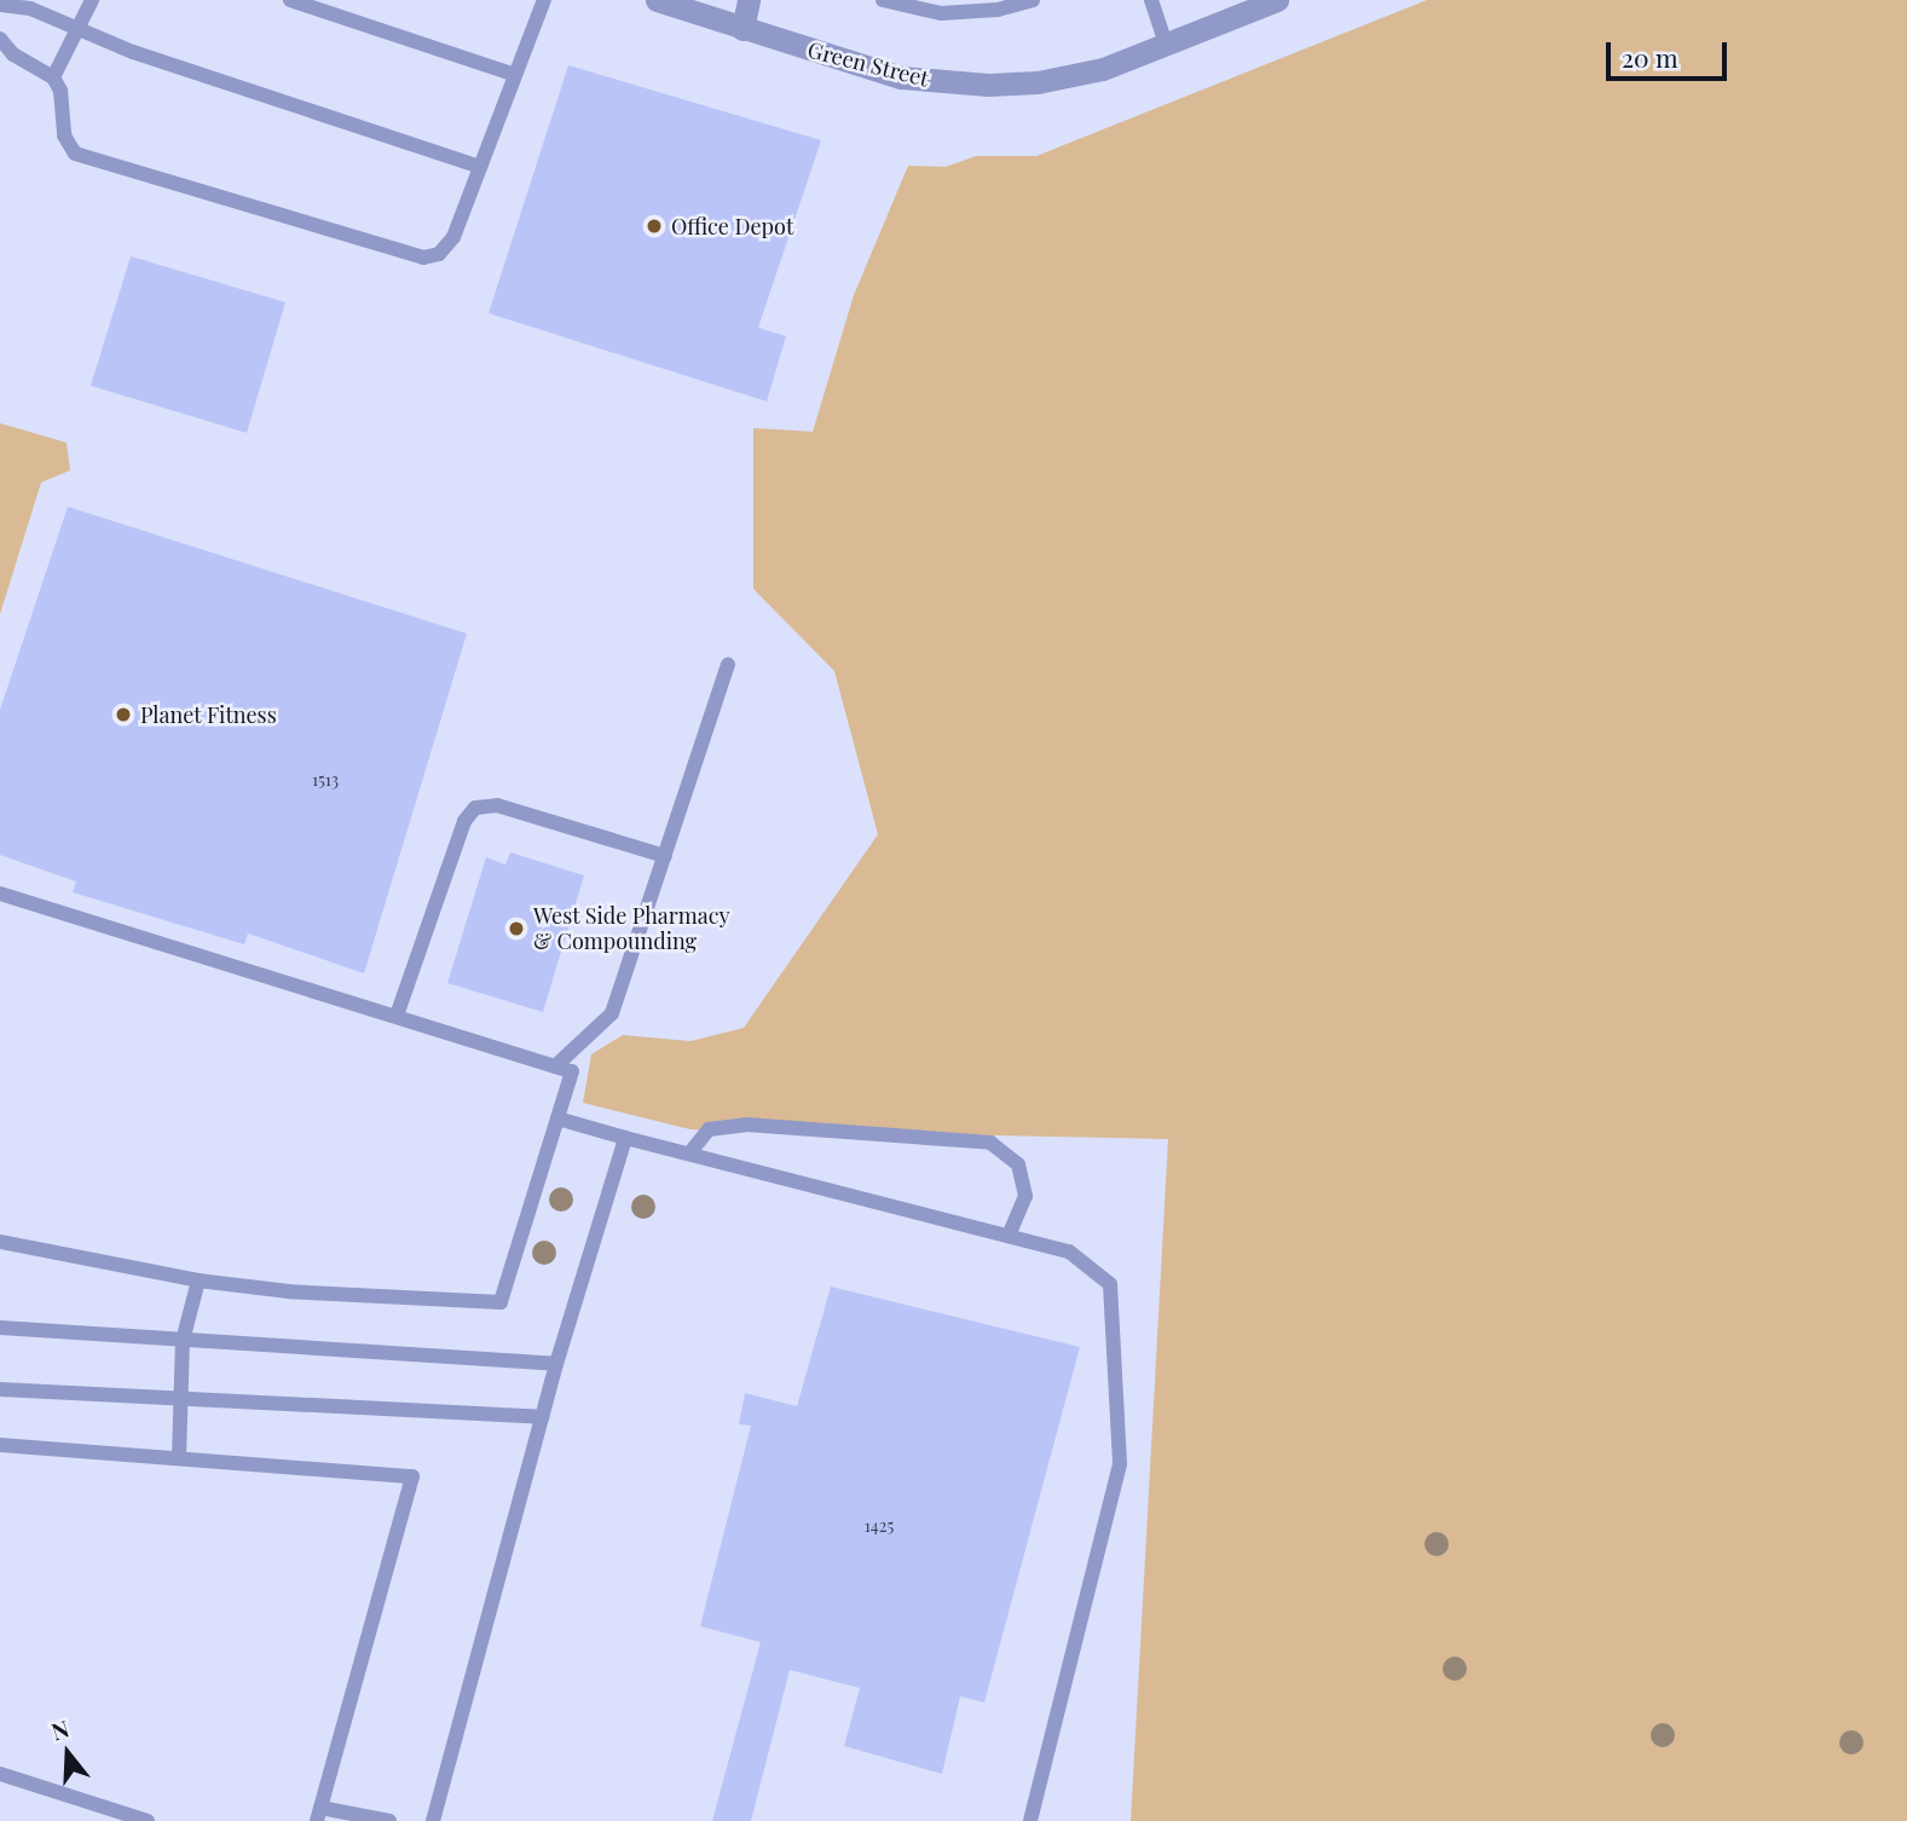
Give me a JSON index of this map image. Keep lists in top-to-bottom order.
{
  "streets": {
    "street": ["Green Street"]
  },
  "places": ["Office Depot", "Planet Fitness", "West Side Pharmacy & Compounding"],
  "house_numbers": ["1513", "1425"],
  "scale_bar": "20 m",
  "north": "top"
}
